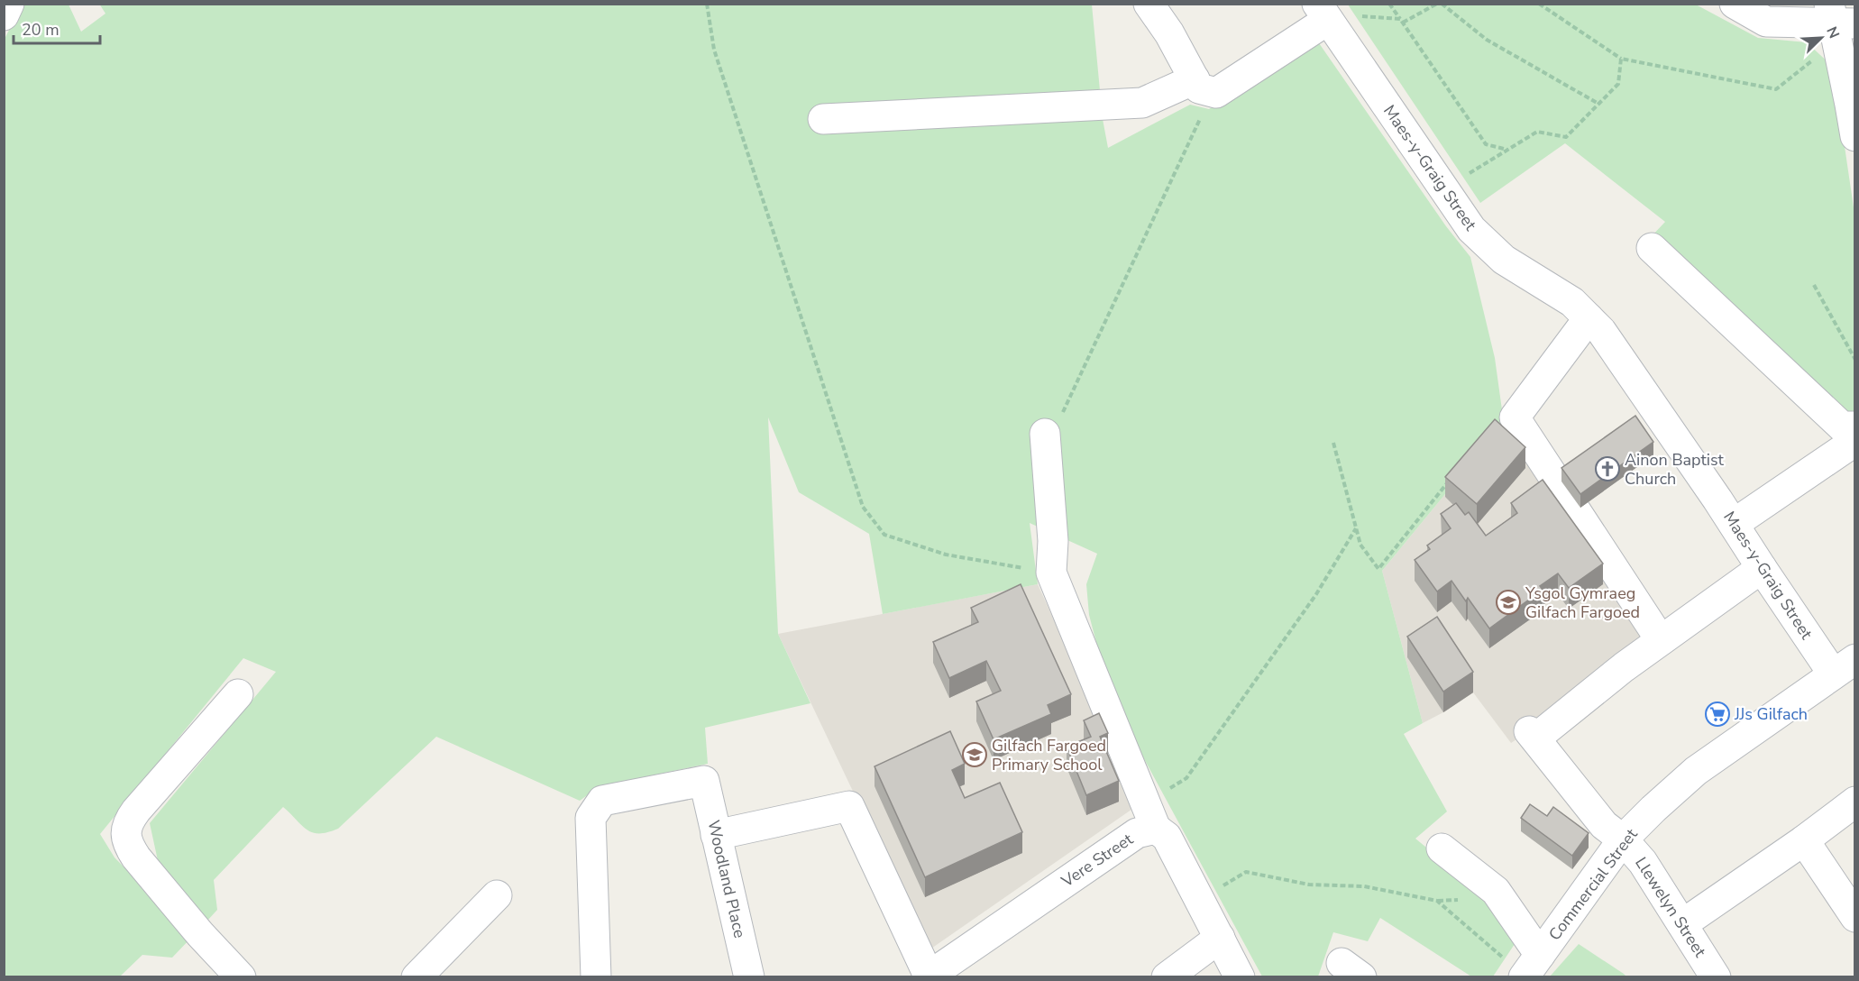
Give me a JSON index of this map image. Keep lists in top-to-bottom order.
{
  "streets": {
    "street": [
      "Maes-y-Graig Street",
      "Vere Street",
      "Woodland Place",
      "Commercial Street",
      "Llewelyn Street"
    ]
  },
  "crossings": [
    ["Maes-y-Graig Street", "Commercial Street"],
    ["Commercial Street", "Llewelyn Street"]
  ],
  "places": {
    "church": ["Ainon Baptist Church"],
    "school or university": ["Ysgol Gymraeg Gilfach Fargoed", "Gilfach Fargoed Primary School"],
    "supermarket": ["JJs Gilfach"]
  },
  "scale_bar": "20 m",
  "north": "top right"
}
